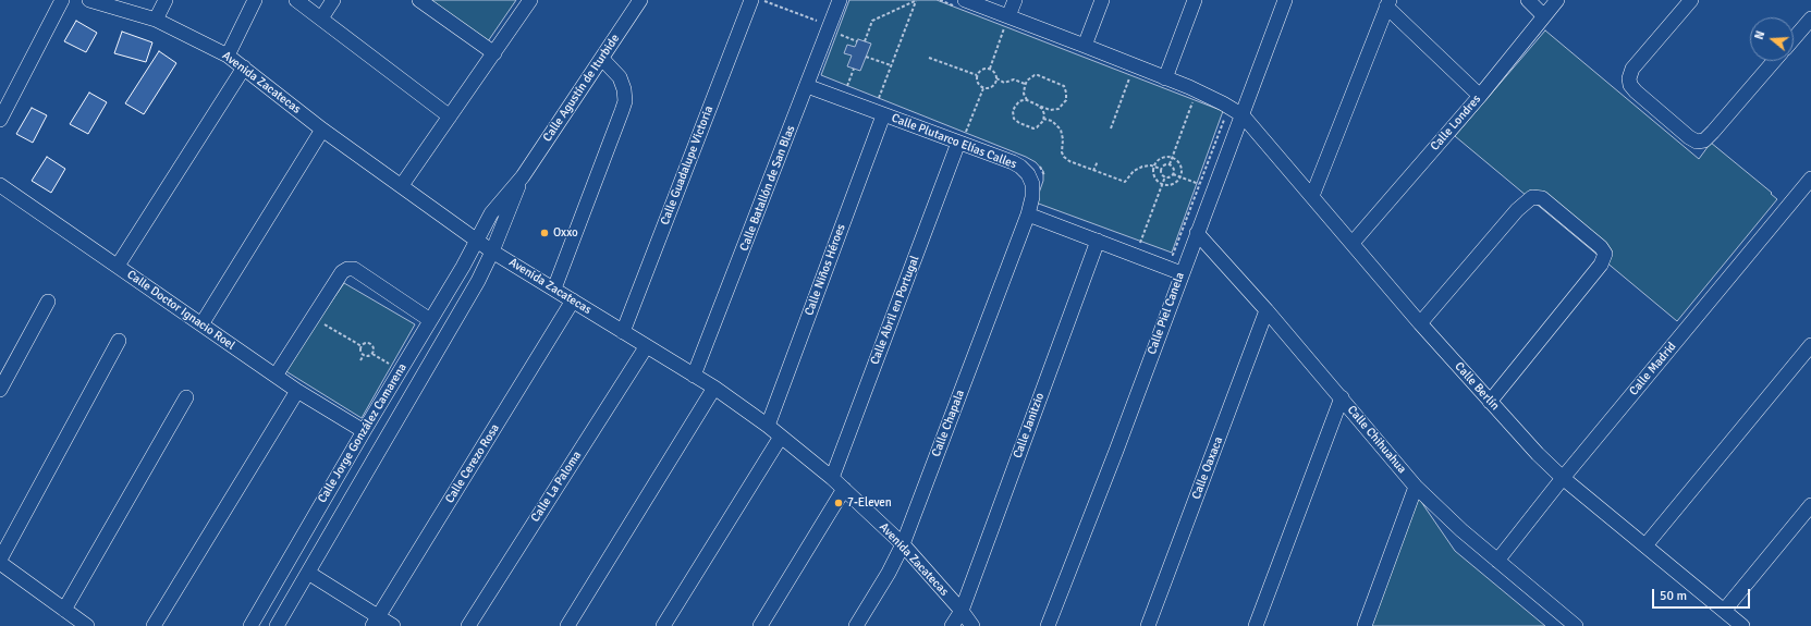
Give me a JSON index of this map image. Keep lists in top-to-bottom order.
{
  "streets": {
    "street": [
      "Avenida Zacatecas",
      "Calle Agustín de Iturbide",
      "Calle Londres",
      "Calle Plutarco Elías Calles",
      "Calle Guadalupe Victoria",
      "Calle Batallón de San Blas",
      "Calle Niños Héroes",
      "Calle Doctor Ignacio Roel",
      "Calle Abril en Portugal",
      "Calle Piel Canela",
      "Calle Madrid",
      "Calle Berlín",
      "Calle Chapala",
      "Calle Janitzio",
      "Calle Jorge González Camarena",
      "Calle Chihuahua",
      "Calle Cerezo Rosa",
      "Calle Oaxaca",
      "Calle La Paloma"
    ]
  },
  "crossings": [
    ["Avenida Zacatecas", "Calle Agustín de Iturbide"],
    ["Avenida Zacatecas", "Calle Guadalupe Victoria"],
    ["Avenida Zacatecas", "Calle Batallón de San Blas"],
    ["Avenida Zacatecas", "Calle Niños Héroes"],
    ["Avenida Zacatecas", "Calle Abril en Portugal"],
    ["Avenida Zacatecas", "Calle Chapala"],
    ["Avenida Zacatecas", "Calle Janitzio"],
    ["Avenida Zacatecas", "Calle Jorge González Camarena"],
    ["Avenida Zacatecas", "Calle Cerezo Rosa"],
    ["Avenida Zacatecas", "Calle La Paloma"],
    ["Calle Agustín de Iturbide", "Calle Jorge González Camarena"],
    ["Calle Londres", "Calle Berlín"],
    ["Calle Plutarco Elías Calles", "Calle Batallón de San Blas"],
    ["Calle Plutarco Elías Calles", "Calle Niños Héroes"],
    ["Calle Plutarco Elías Calles", "Calle Abril en Portugal"],
    ["Calle Plutarco Elías Calles", "Calle Chapala"],
    ["Calle Doctor Ignacio Roel", "Calle Jorge González Camarena"],
    ["Calle Piel Canela", "Calle Berlín"],
    ["Calle Piel Canela", "Calle Chihuahua"],
    ["Calle Madrid", "Calle Berlín"],
    ["Calle Madrid", "Calle Chihuahua"],
    ["Calle Chihuahua", "Calle Oaxaca"]
  ],
  "places": ["Oxxo", "7-Eleven"],
  "scale_bar": "50 m",
  "north": "left"
}
